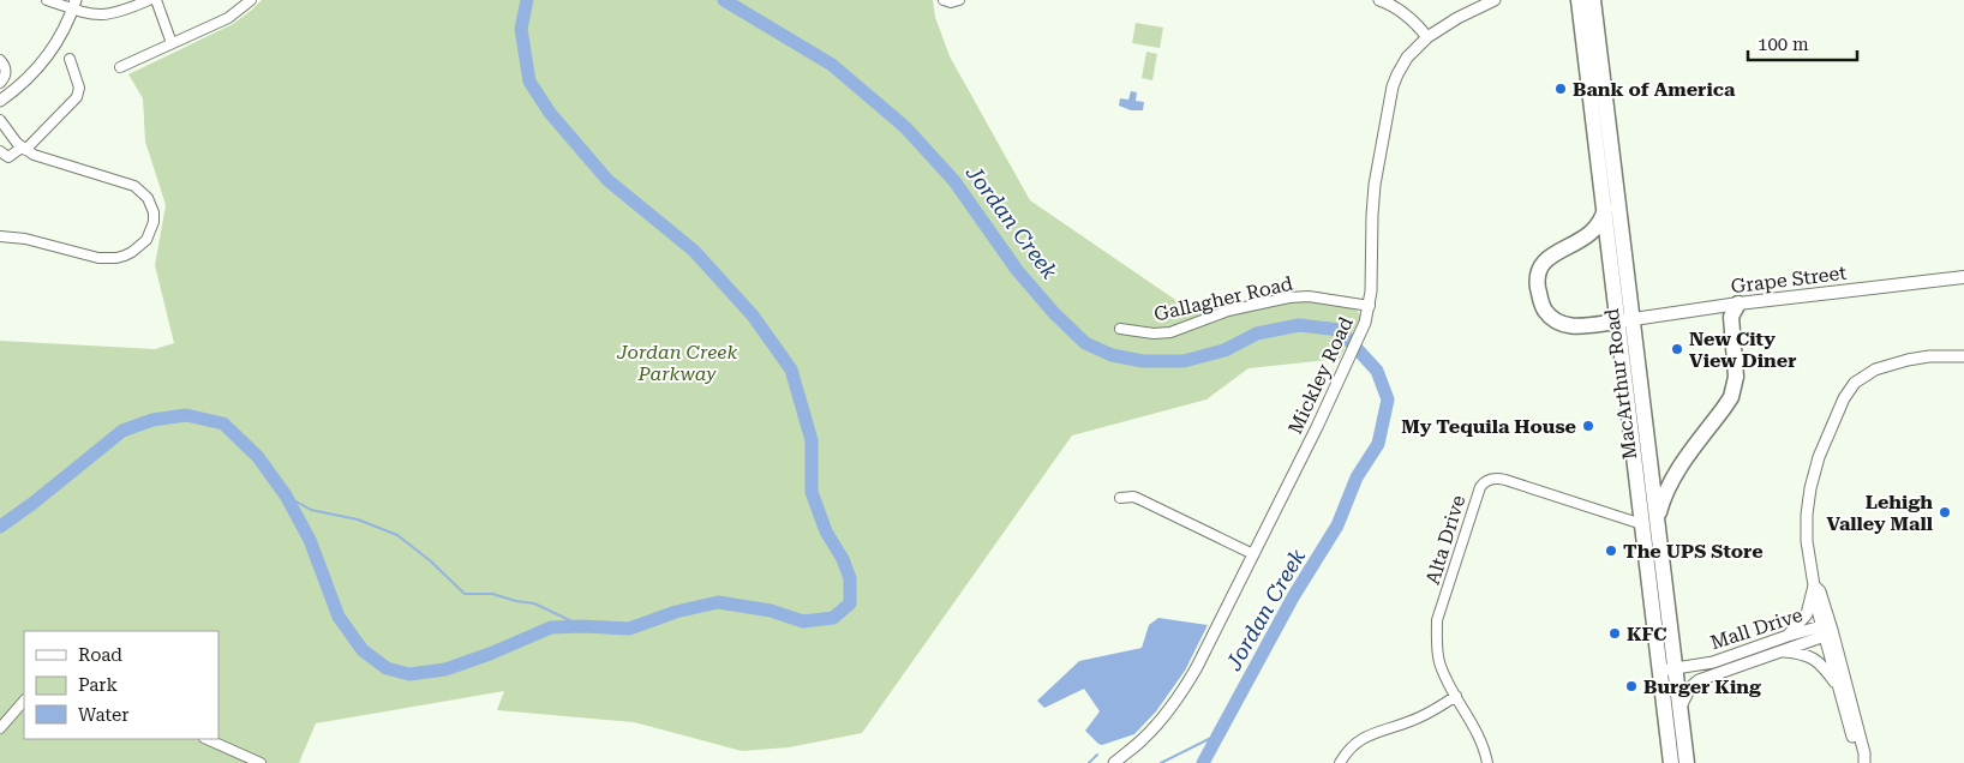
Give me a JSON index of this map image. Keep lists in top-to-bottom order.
{
  "streets": {
    "highway": ["MacArthur Road"],
    "main road": ["Grape Street"],
    "street": [
      "Gallagher Road",
      "Mickley Road",
      "Alta Drive",
      "Mall Drive"
    ]
  },
  "crossings": [
    ["Grape Street", "MacArthur Road"],
    ["Gallagher Road", "Mickley Road"],
    ["MacArthur Road", "Alta Drive"],
    ["MacArthur Road", "Mall Drive"]
  ],
  "water": ["Jordan Creek"],
  "parks": ["Jordan Creek Parkway"],
  "places": [
    "Bank of America",
    "New City View Diner",
    "My Tequila House",
    "Lehigh Valley Mall",
    "The UPS Store",
    "KFC",
    "Burger King"
  ],
  "legend": ["Road", "Park", "Water"],
  "scale_bar": "100 m"
}
